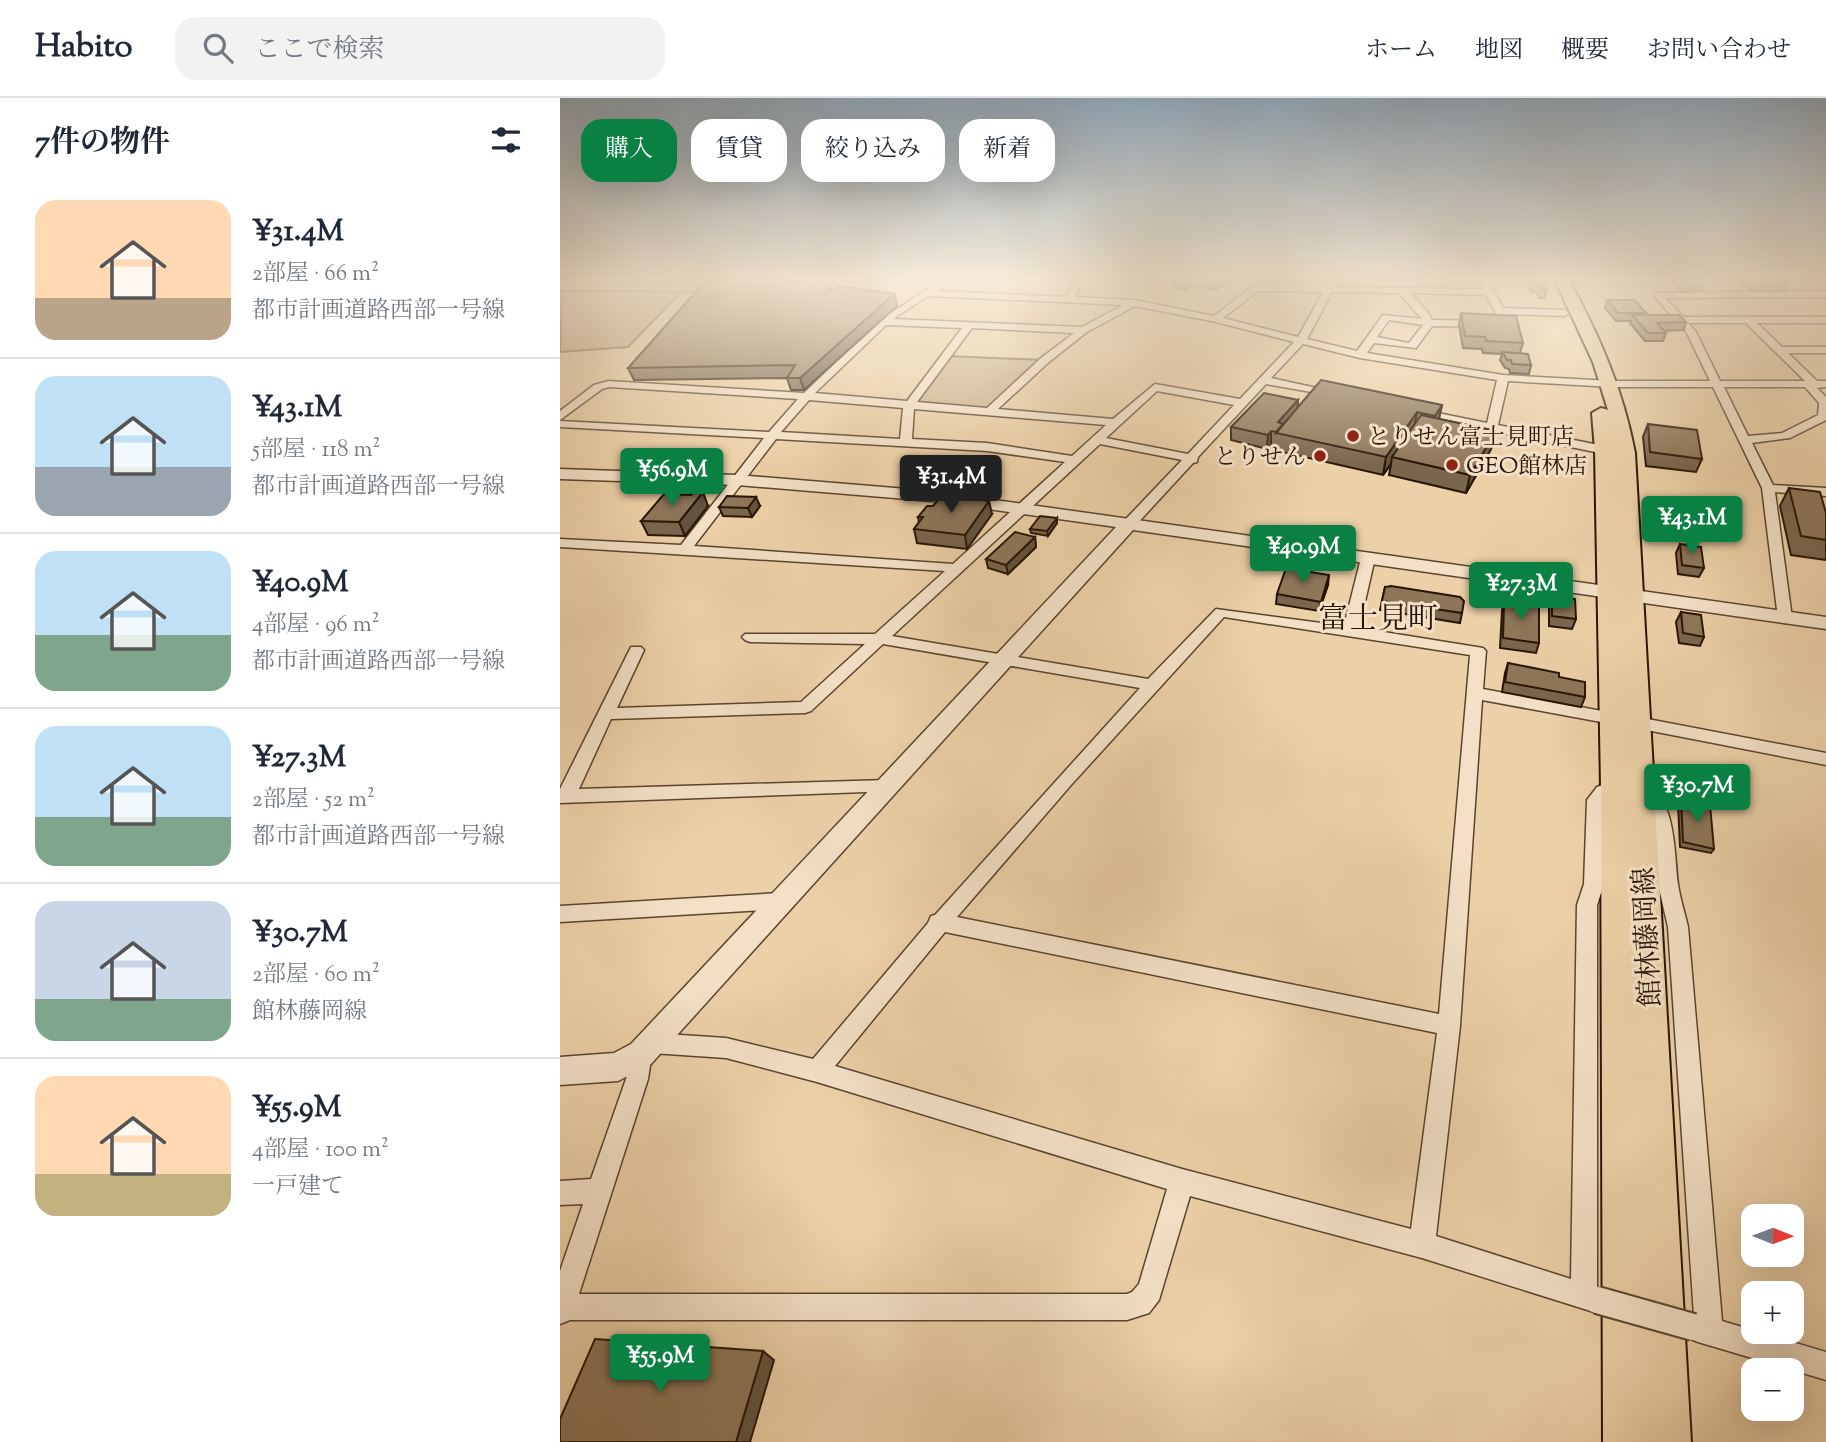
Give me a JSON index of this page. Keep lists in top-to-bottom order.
{
  "streets": {
    "main road": ["館林藤岡線"]
  },
  "districts": ["富士見町"],
  "places": ["とりせん富士見町店", "とりせん", "GEO館林店"],
  "north": "right",
  "page": {
    "header": "Habito",
    "search": "ここで検索",
    "nav": [
      "ホーム",
      "地図",
      "概要",
      "お問い合わせ"
    ],
    "heading": "7件の物件",
    "chip": [
      "購入",
      "賃貸",
      "絞り込み",
      "新着"
    ],
    "list": [
      {
        "name": "¥31.4M",
        "note": "2部屋 · 66 m² · 都市計画道路西部一号線"
      },
      {
        "name": "¥43.1M",
        "note": "5部屋 · 118 m² · 都市計画道路西部一号線"
      },
      {
        "name": "¥40.9M",
        "note": "4部屋 · 96 m² · 都市計画道路西部一号線"
      },
      {
        "name": "¥27.3M",
        "note": "2部屋 · 52 m² · 都市計画道路西部一号線"
      },
      {
        "name": "¥30.7M",
        "note": "2部屋 · 60 m² · 館林藤岡線"
      },
      {
        "name": "¥55.9M",
        "note": "4部屋 · 100 m² · 一戸建て"
      }
    ],
    "price": [
      "¥56.9M",
      "¥31.4M",
      "¥43.1M",
      "¥40.9M",
      "¥27.3M",
      "¥30.7M",
      "¥55.9M"
    ],
    "map_buttons": ["+", "−"]
  }
}
